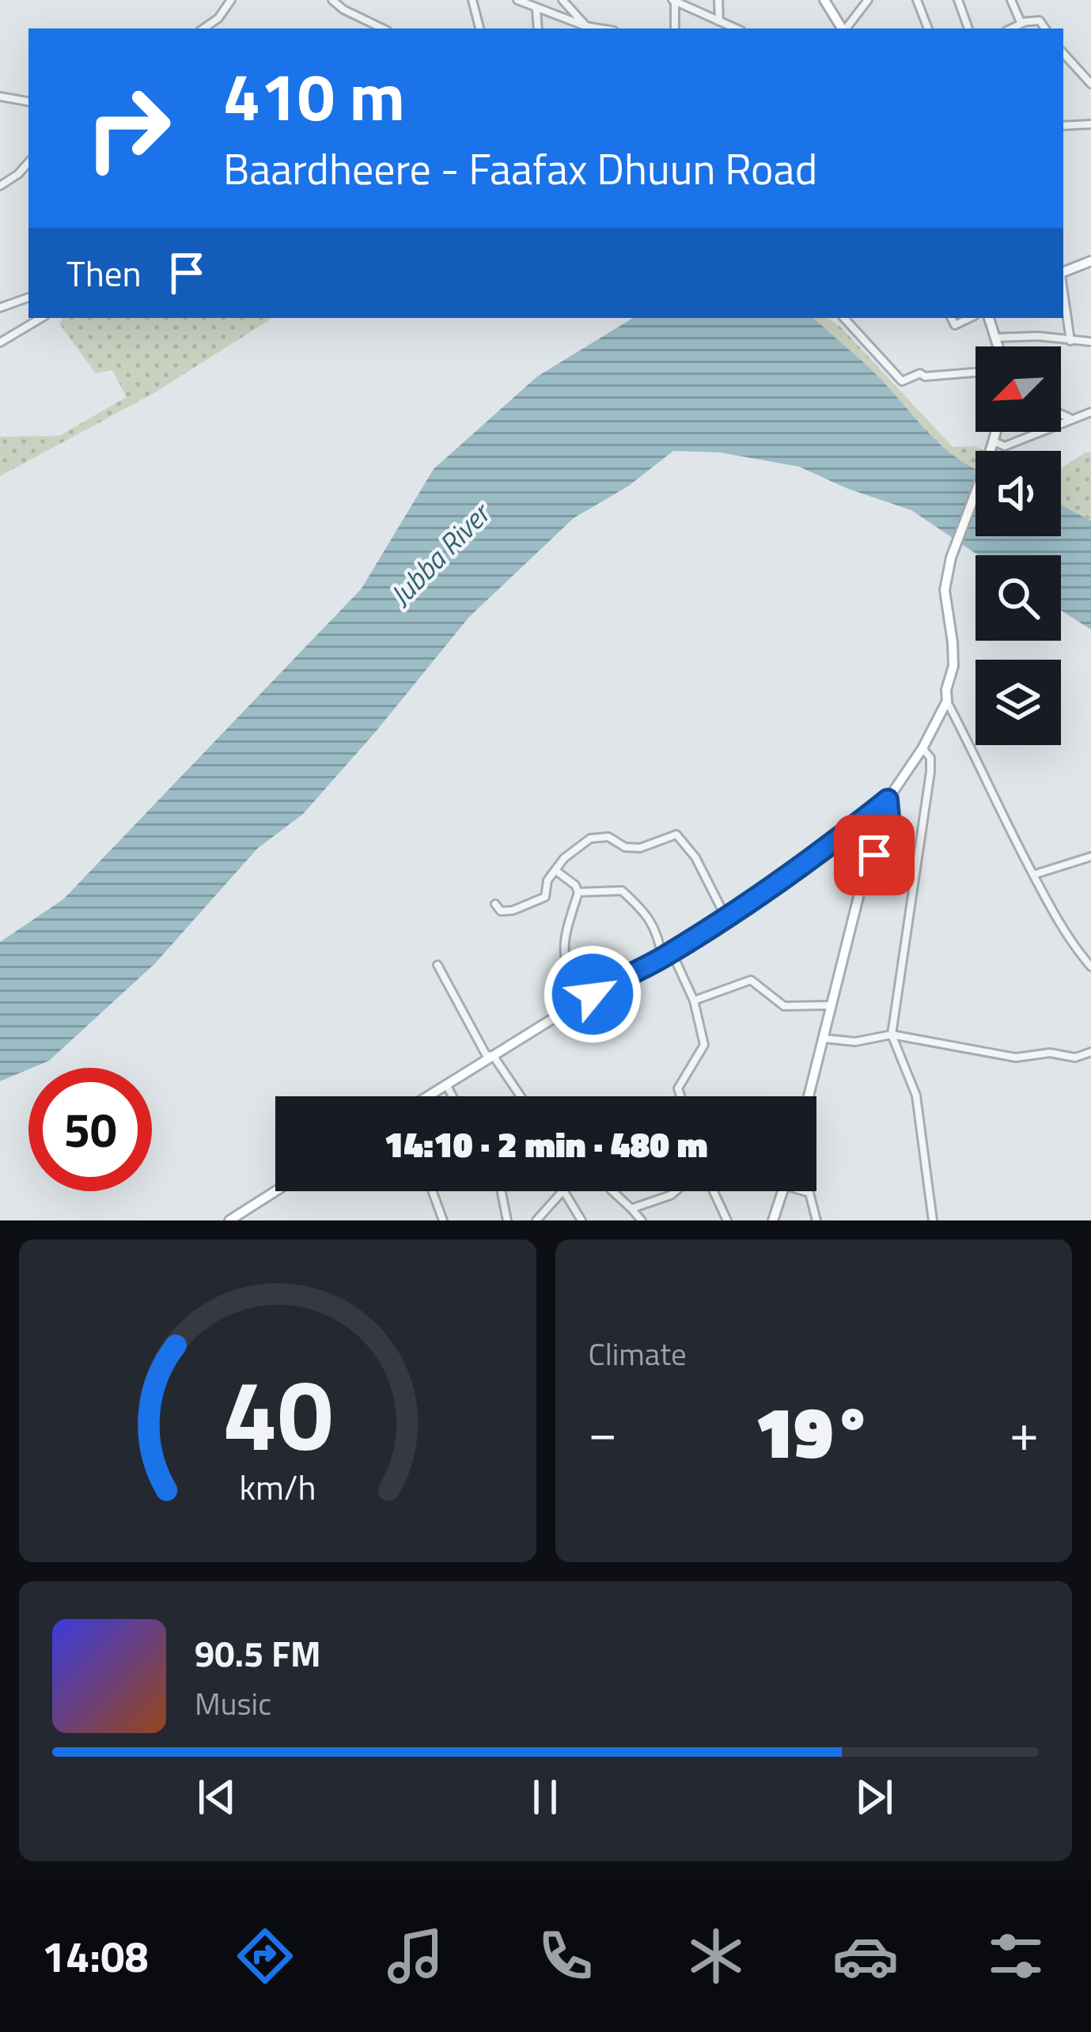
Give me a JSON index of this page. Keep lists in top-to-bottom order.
{
  "water": ["Jubba River"],
  "north": "bottom left",
  "page": {
    "turn": ["410 m", "Baardheere - Faafax Dhuun Road"],
    "then": "Then",
    "limit": "50",
    "trip": "14:10 · 2 min · 480 m",
    "tile": "Climate",
    "heat": ["−", "19°", "+"],
    "song": ["90.5 FM", "Music"],
    "tabs": "14:08",
    "gauge": ["40", "km/h"]
  }
}
